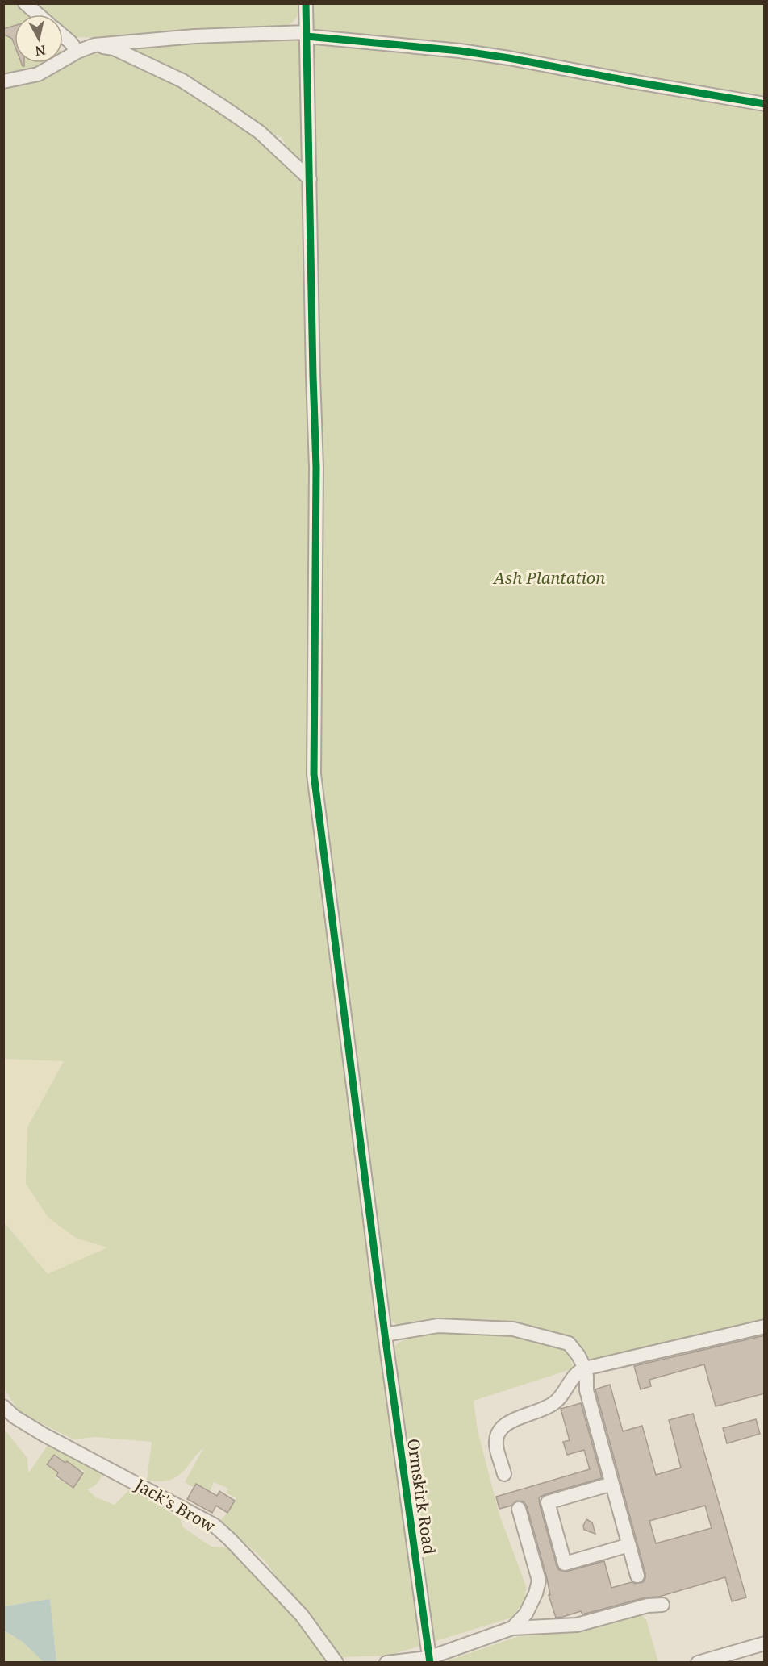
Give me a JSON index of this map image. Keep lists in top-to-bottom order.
{
  "streets": {
    "street": ["Ormskirk Road", "Jack's Brow"]
  },
  "parks": ["Ash Plantation"],
  "north": "bottom"
}
